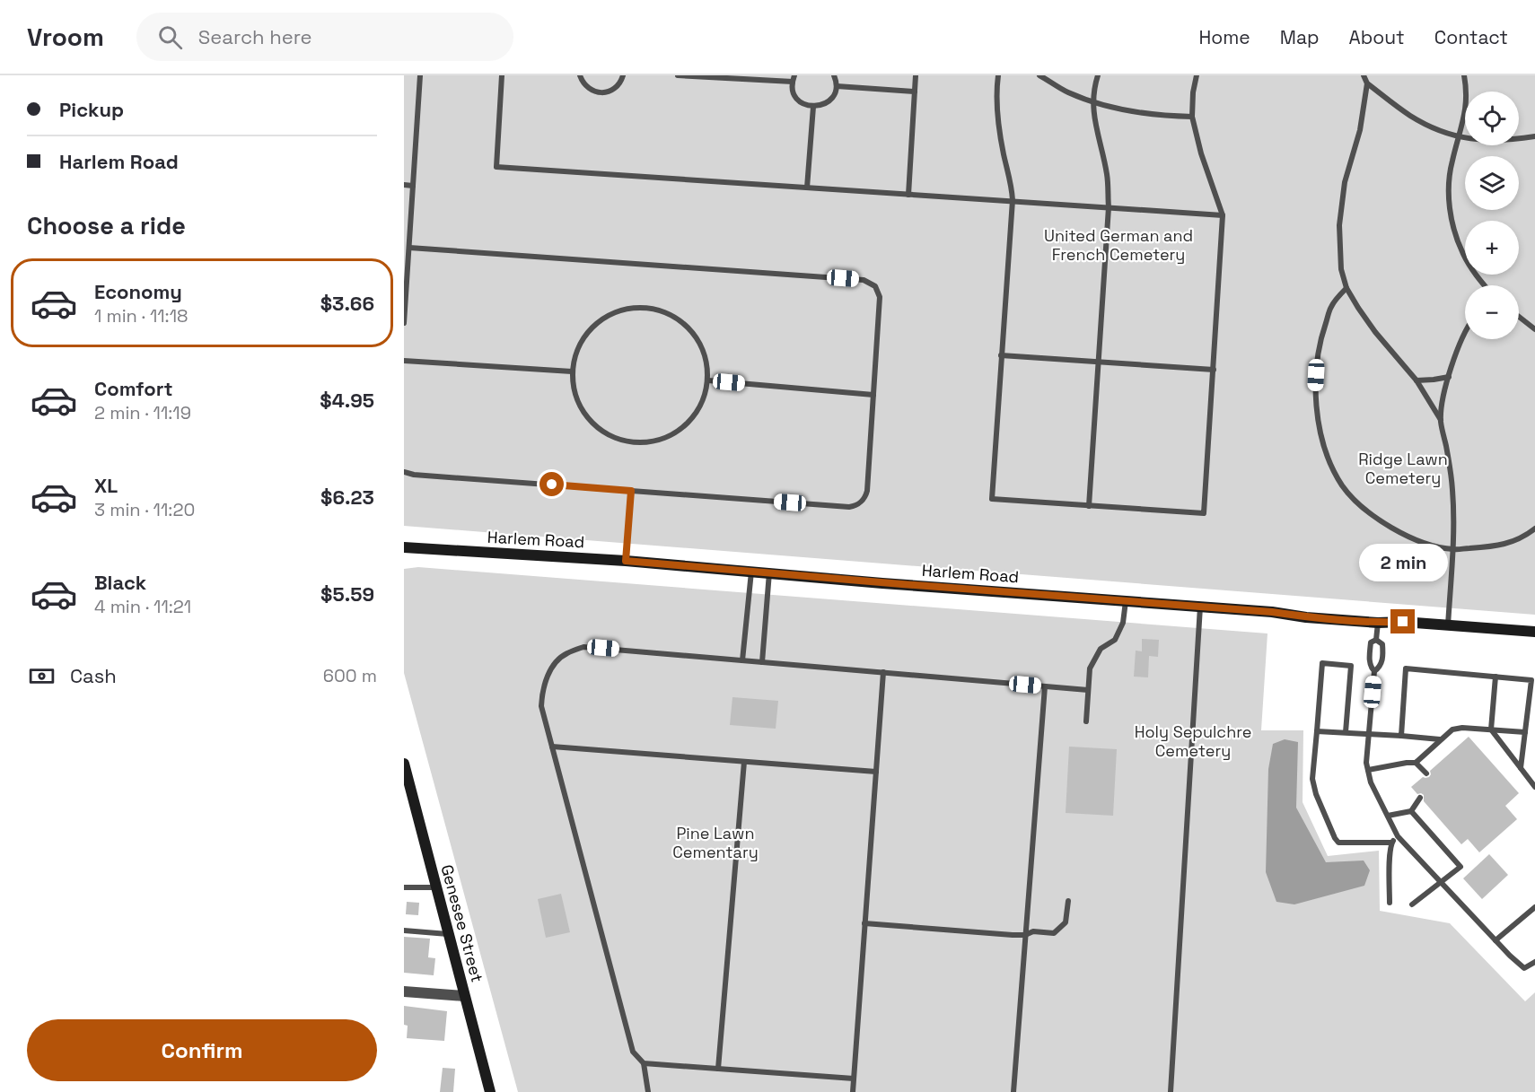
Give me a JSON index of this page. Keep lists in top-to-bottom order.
{
  "streets": {
    "main road": ["Harlem Road", "Genesee Street"]
  },
  "parks": [
    "United German and French Cemetery",
    "Ridge Lawn Cemetery",
    "Holy Sepulchre Cemetery",
    "Pine Lawn Cementary"
  ],
  "page": {
    "header": "Vroom",
    "search": "Search here",
    "nav": [
      "Home",
      "Map",
      "About",
      "Contact"
    ],
    "banner": ["Pickup", "Harlem Road"],
    "map_buttons": ["+", "−"],
    "heading": "Choose a ride",
    "list": [
      {
        "name": "Economy",
        "note": "1 min · 11:18",
        "value": "$3.66"
      },
      {
        "name": "Comfort",
        "note": "2 min · 11:19",
        "value": "$4.95"
      },
      {
        "name": "XL",
        "note": "3 min · 11:20",
        "value": "$6.23"
      },
      {
        "name": "Black",
        "note": "4 min · 11:21",
        "value": "$5.59"
      }
    ],
    "bubble": "2 min",
    "pay": ["Cash", "600 m"],
    "buttons": "Confirm"
  }
}
